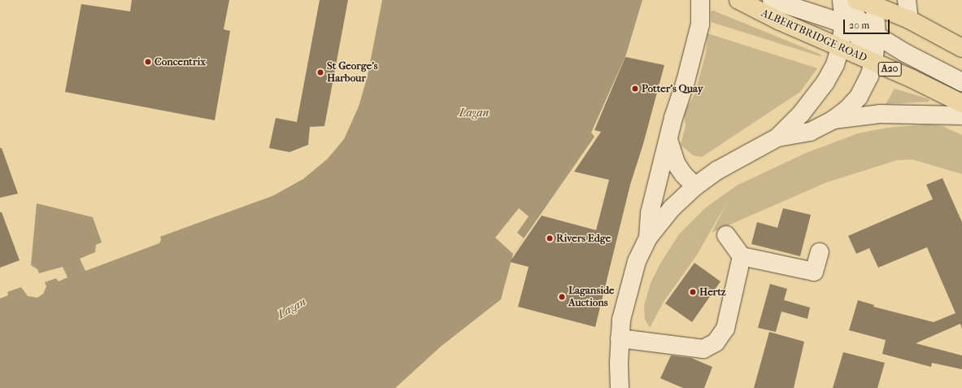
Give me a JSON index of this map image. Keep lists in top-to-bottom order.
{
  "streets": {
    "main road": ["ALBERTBRIDGE ROAD", "A20"]
  },
  "water": ["Lagan"],
  "places": [
    "Concentrix",
    "St George's Harbour",
    "Potter's Quay",
    "Rivers Edge",
    "Hertz",
    "Laganside Auctions"
  ],
  "scale_bar": "20 m"
}
